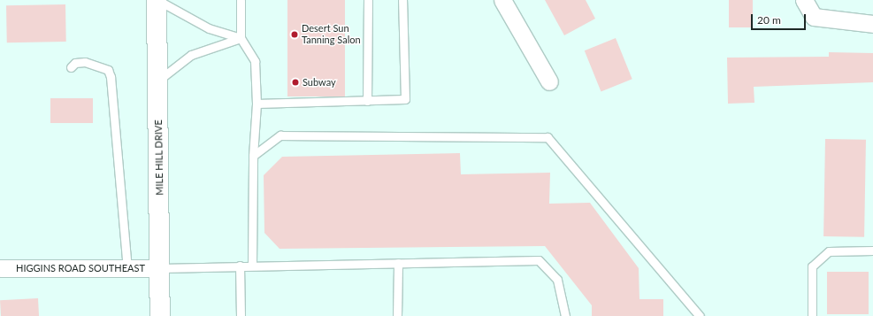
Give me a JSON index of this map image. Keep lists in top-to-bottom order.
{
  "streets": {
    "main road": ["MILE HILL DRIVE"],
    "street": ["HIGGINS ROAD SOUTHEAST"]
  },
  "crossings": [
    ["MILE HILL DRIVE", "HIGGINS ROAD SOUTHEAST"]
  ],
  "places": ["Desert Sun Tanning Salon", "Subway"],
  "scale_bar": "20 m"
}
